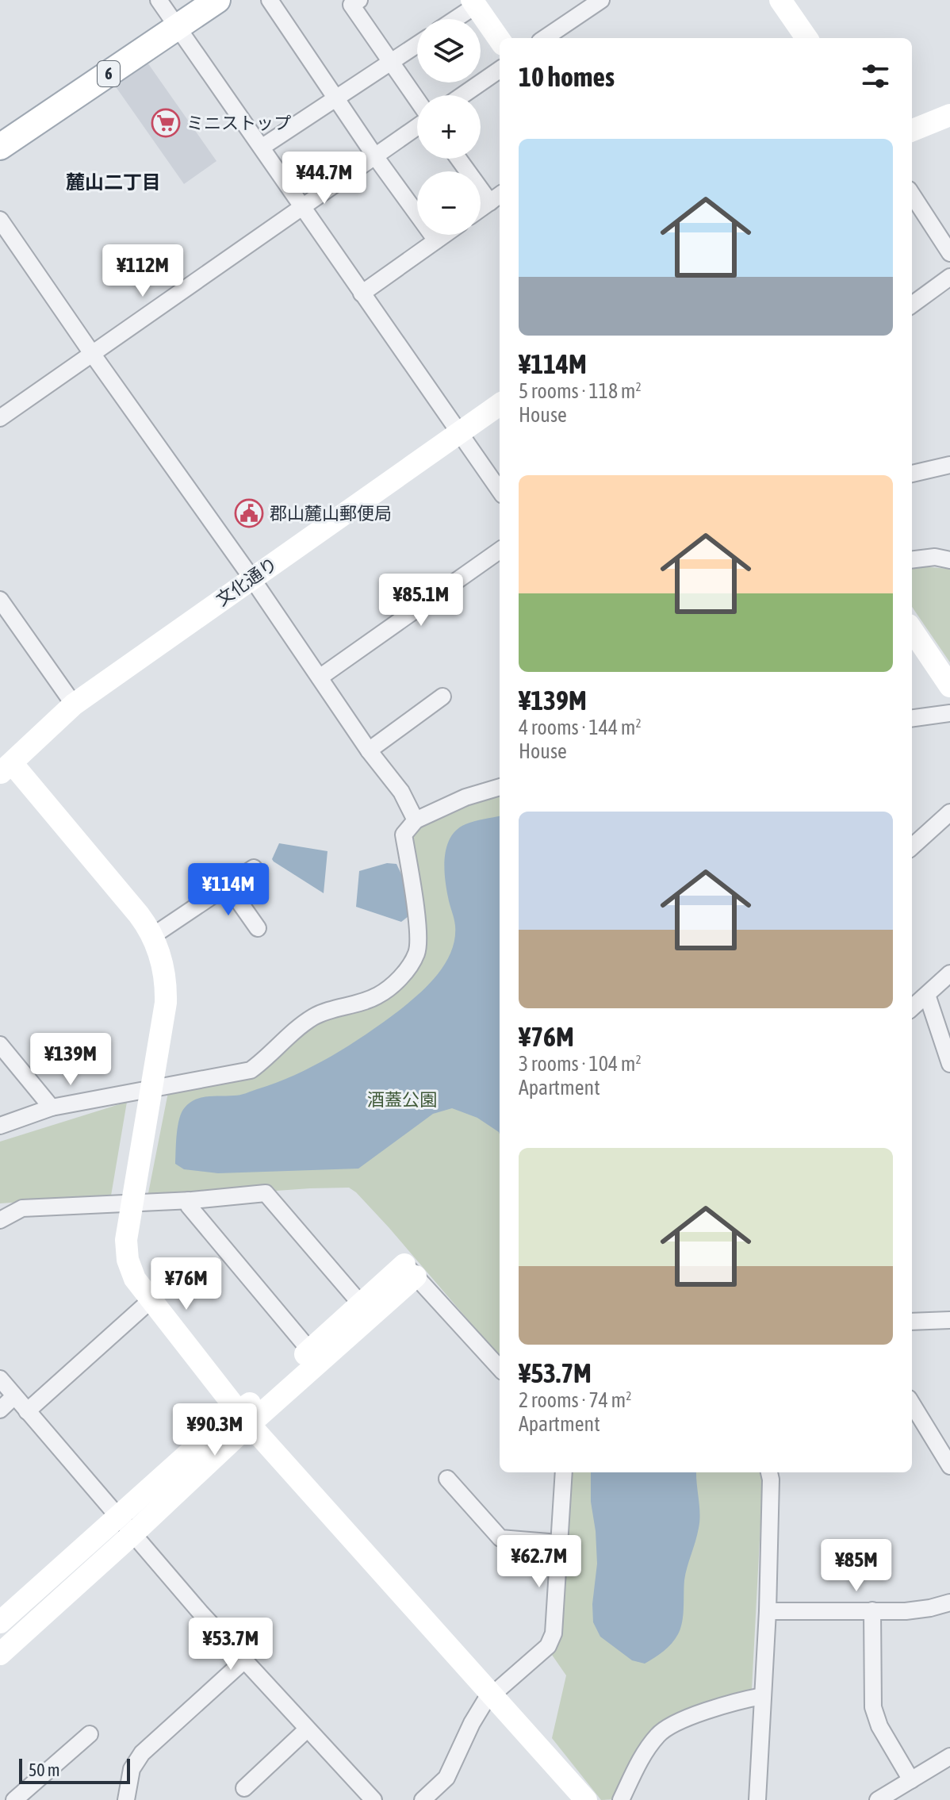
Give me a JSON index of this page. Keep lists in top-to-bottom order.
{
  "streets": {
    "main road": ["6"],
    "street": ["文化通り"]
  },
  "districts": ["麓山二丁目"],
  "parks": ["酒蓋公園"],
  "places": {
    "supermarket": ["ミニストップ"],
    "public building": ["郡山麓山郵便局"]
  },
  "scale_bar": "50 m",
  "page": {
    "map_buttons": ["+", "−"],
    "heading": "10 homes",
    "list": [
      {
        "name": "¥114M",
        "note": "5 rooms · 118 m² · House"
      },
      {
        "name": "¥139M",
        "note": "4 rooms · 144 m² · House"
      },
      {
        "name": "¥76M",
        "note": "3 rooms · 104 m² · Apartment"
      },
      {
        "name": "¥53.7M",
        "note": "2 rooms · 74 m² · Apartment"
      }
    ],
    "price": [
      "¥44.7M",
      "¥112M",
      "¥85.1M",
      "¥114M",
      "¥139M",
      "¥76M",
      "¥90.3M",
      "¥62.7M",
      "¥85M",
      "¥53.7M"
    ],
    "scale": "50 m"
  }
}
